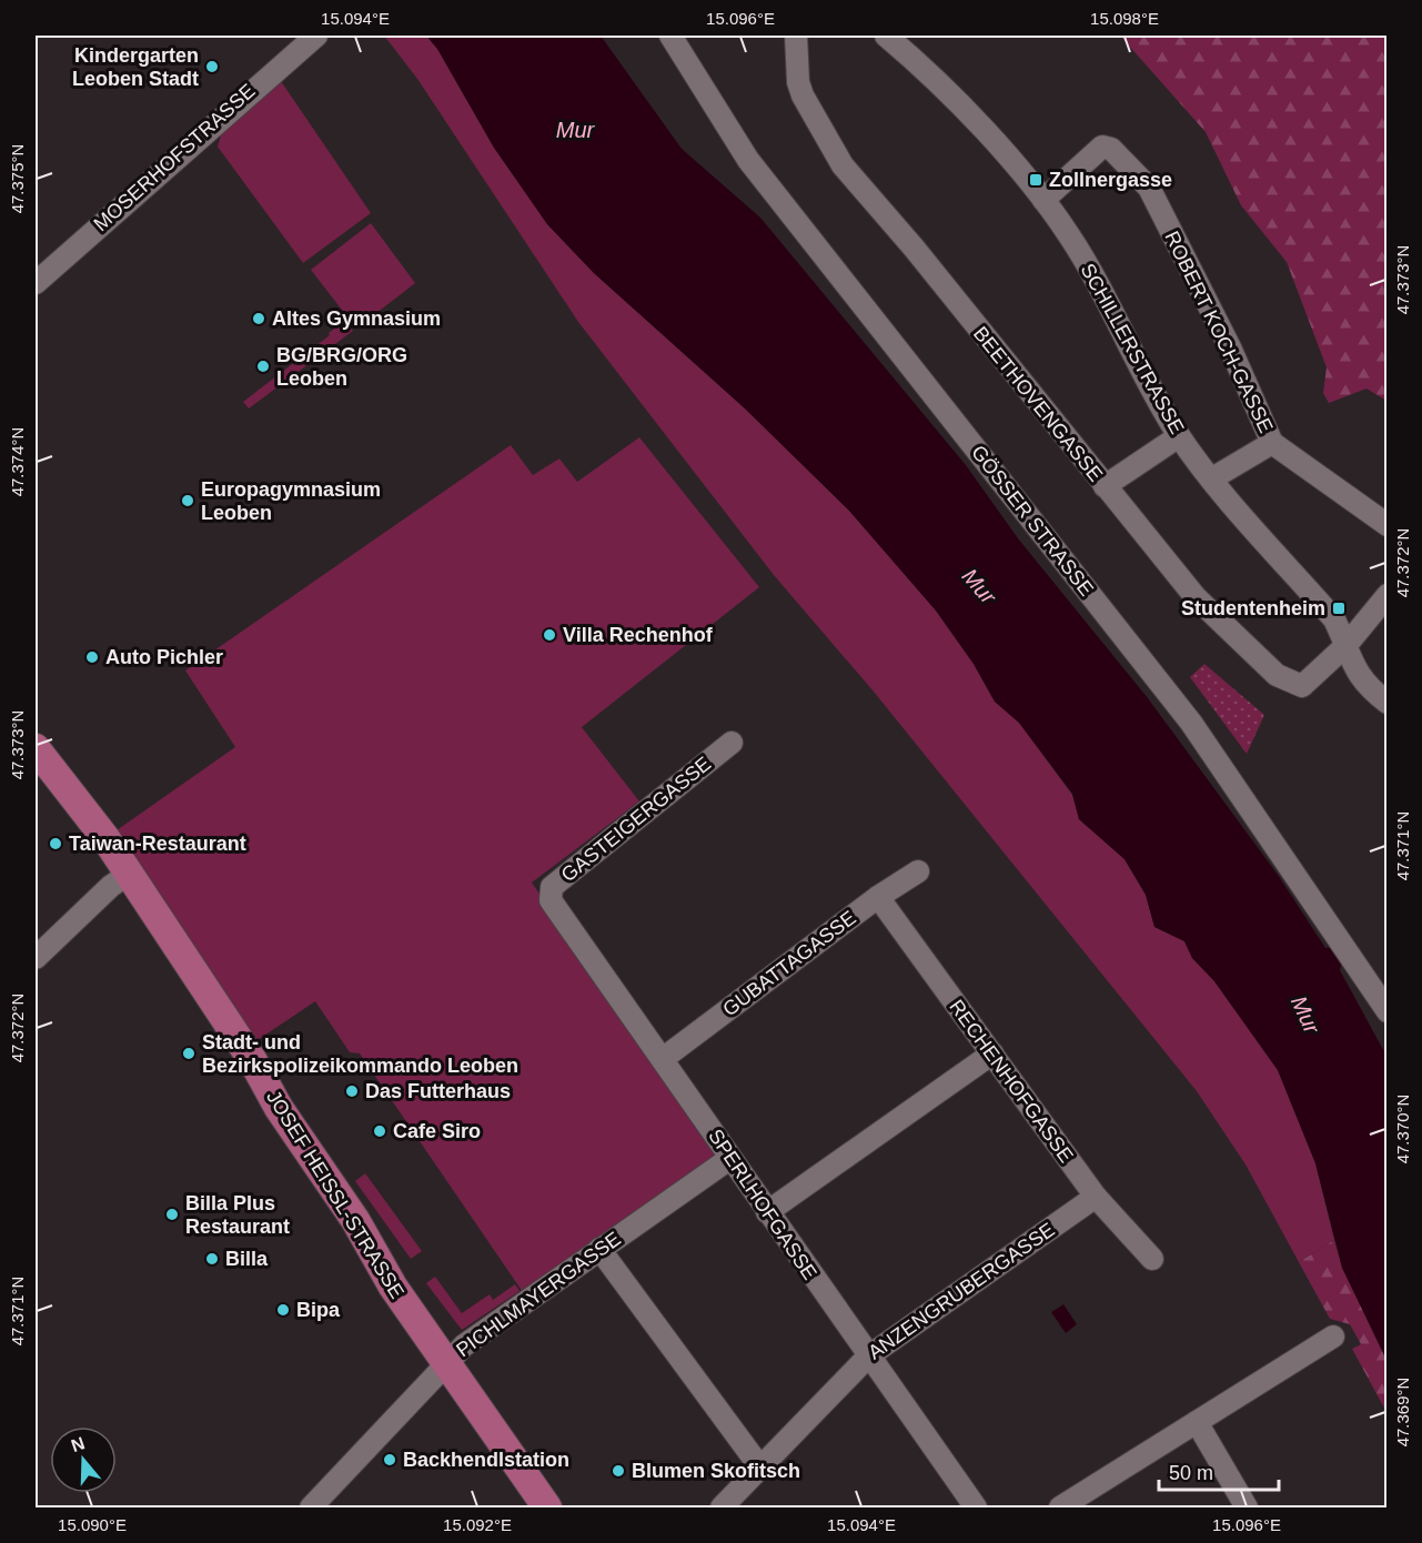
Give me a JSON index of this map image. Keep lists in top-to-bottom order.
{
  "streets": {
    "main road": ["JOSEF HEISSL-STRASSE"],
    "street": [
      "MOSERHOFSTRASSE",
      "ROBERT KOCH-GASSE",
      "SCHILLERSTRASSE",
      "BEETHOVENGASSE",
      "GÖSSER STRASSE",
      "GASTEIGERGASSE",
      "GUBATTAGASSE",
      "RECHENHOFGASSE",
      "SPERLHOFGASSE",
      "ANZENGRUBERGASSE",
      "PICHLMAYERGASSE"
    ]
  },
  "crossings": [
    ["ROBERT KOCH-GASSE", "SCHILLERSTRASSE"],
    ["SCHILLERSTRASSE", "BEETHOVENGASSE"],
    ["GASTEIGERGASSE", "SPERLHOFGASSE"],
    ["GUBATTAGASSE", "RECHENHOFGASSE"],
    ["GUBATTAGASSE", "SPERLHOFGASSE"],
    ["RECHENHOFGASSE", "ANZENGRUBERGASSE"],
    ["JOSEF HEISSL-STRASSE", "PICHLMAYERGASSE"],
    ["SPERLHOFGASSE", "ANZENGRUBERGASSE"],
    ["SPERLHOFGASSE", "PICHLMAYERGASSE"]
  ],
  "water": ["Mur"],
  "places": {
    "other": [
      "Kindergarten Leoben Stadt",
      "Altes Gymnasium",
      "BG/BRG/ORG Leoben",
      "Europagymnasium Leoben",
      "Villa Rechenhof",
      "Auto Pichler",
      "Taiwan-Restaurant",
      "Stadt- und Bezirkspolizeikommando Leoben",
      "Das Futterhaus",
      "Cafe Siro",
      "Billa Plus Restaurant",
      "Billa",
      "Bipa",
      "Backhendlstation",
      "Blumen Skofitsch"
    ],
    "transit": ["Zollnergasse", "Studentenheim"]
  },
  "scale_bar": "50 m",
  "north": "top",
  "coordinates": [
    "15.094°E",
    "15.096°E",
    "15.098°E",
    "47.375°N",
    "47.373°N",
    "47.374°N",
    "47.372°N",
    "47.371°N",
    "47.370°N",
    "47.369°N",
    "15.090°E",
    "15.092°E"
  ]
}
